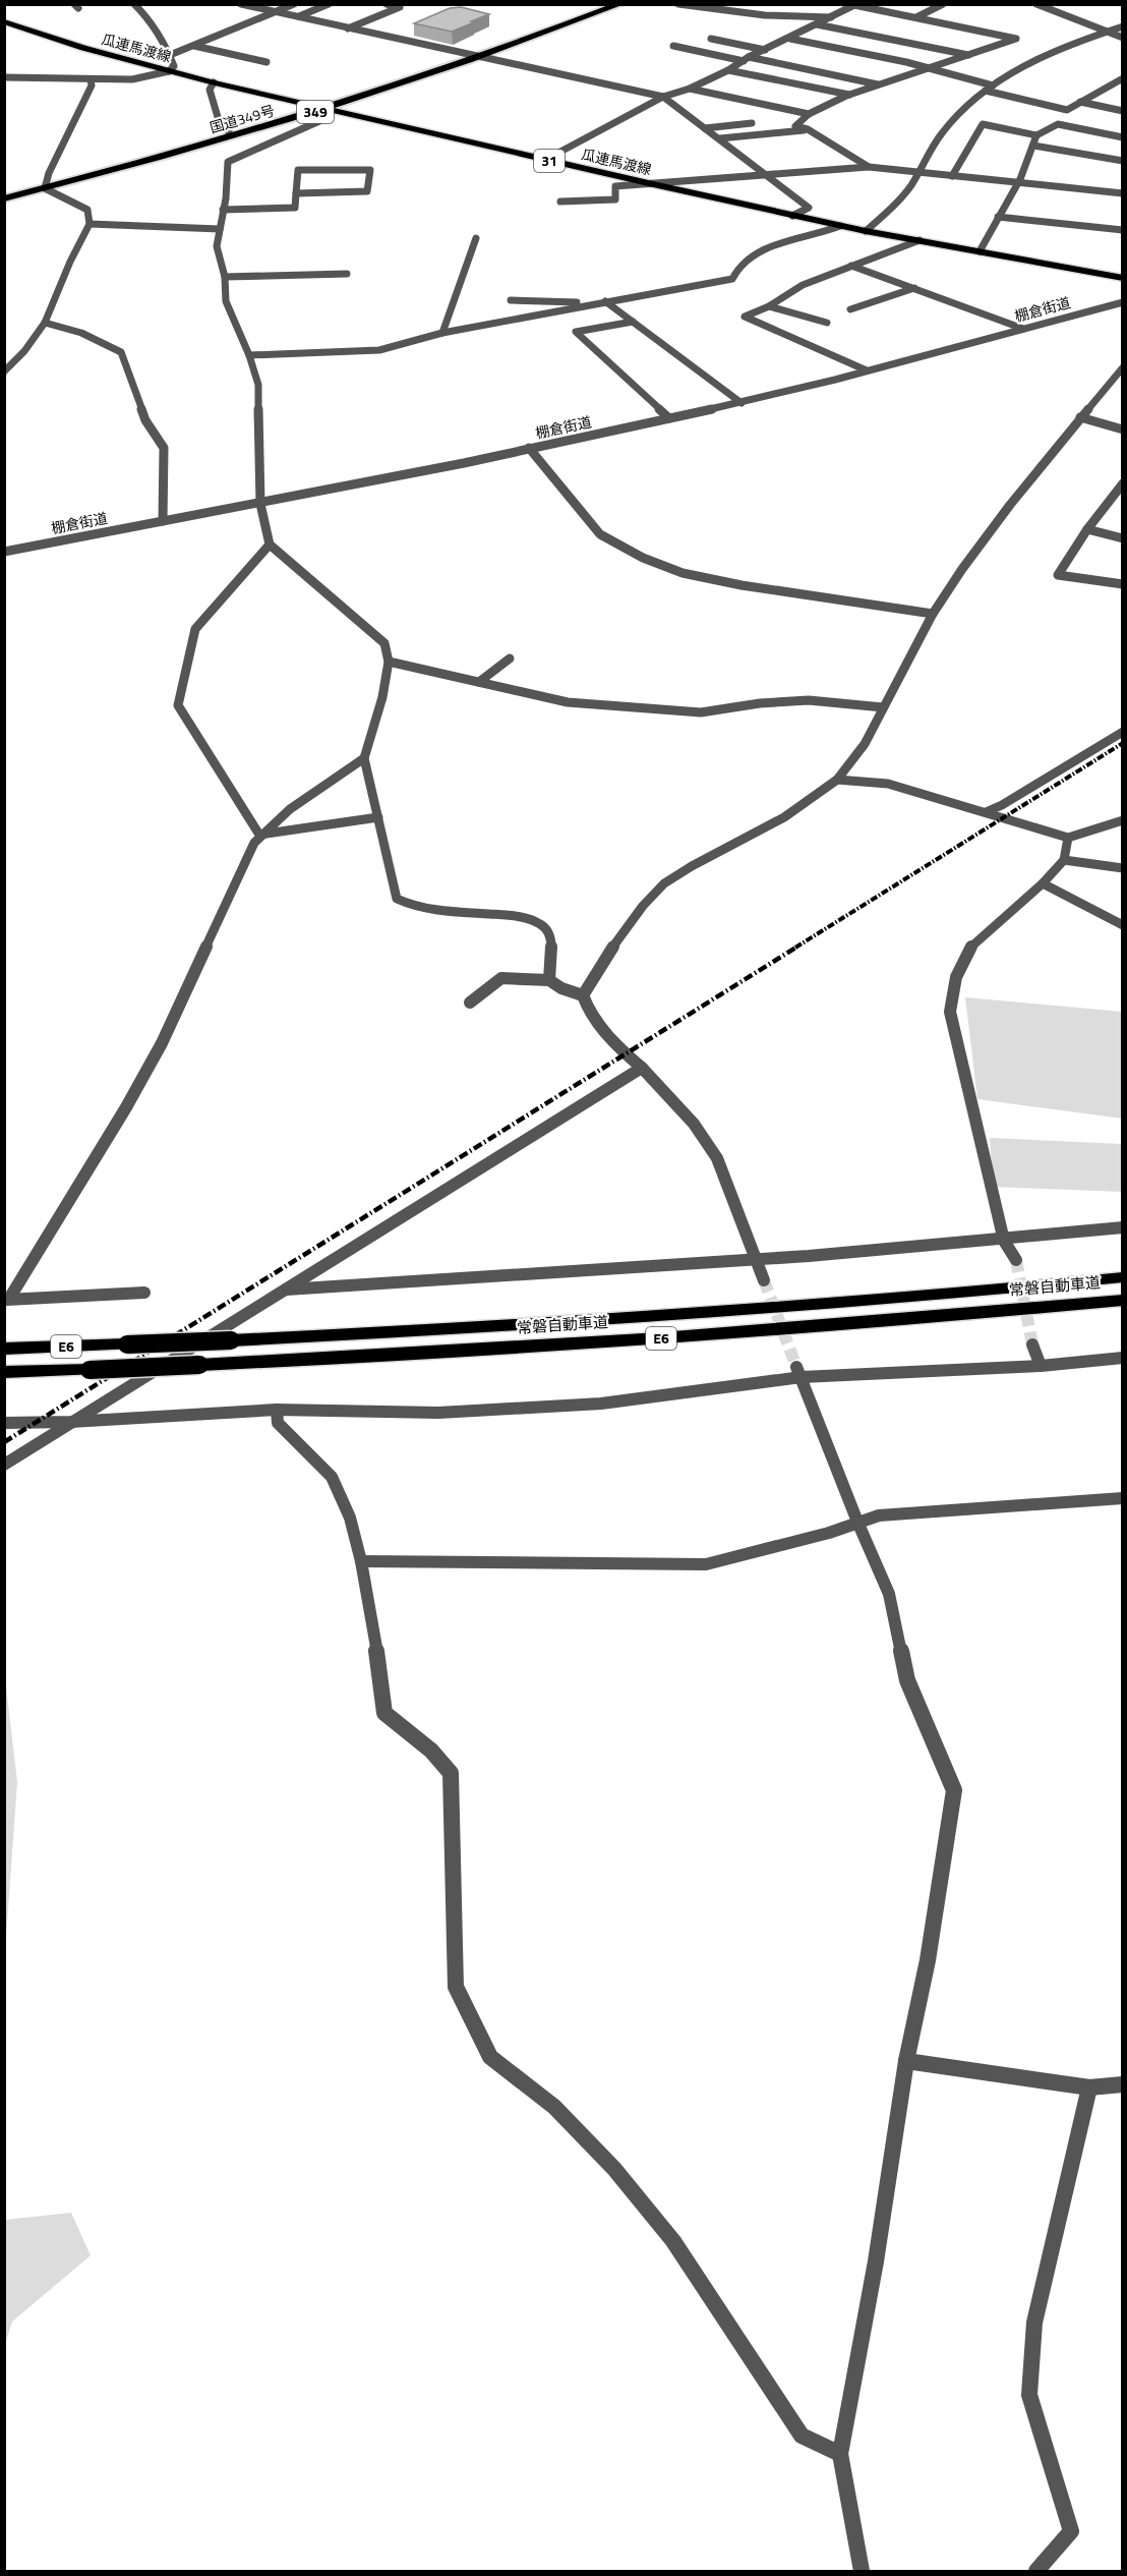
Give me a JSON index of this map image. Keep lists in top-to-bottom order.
{
  "streets": {
    "highway": [
      "349",
      "国道349号",
      "常磐自動車道",
      "E6"
    ],
    "main road": ["瓜連馬渡線", "31"],
    "street": ["棚倉街道"]
  },
  "crossings": [
    ["瓜連馬渡線", "国道349号"]
  ]
}
